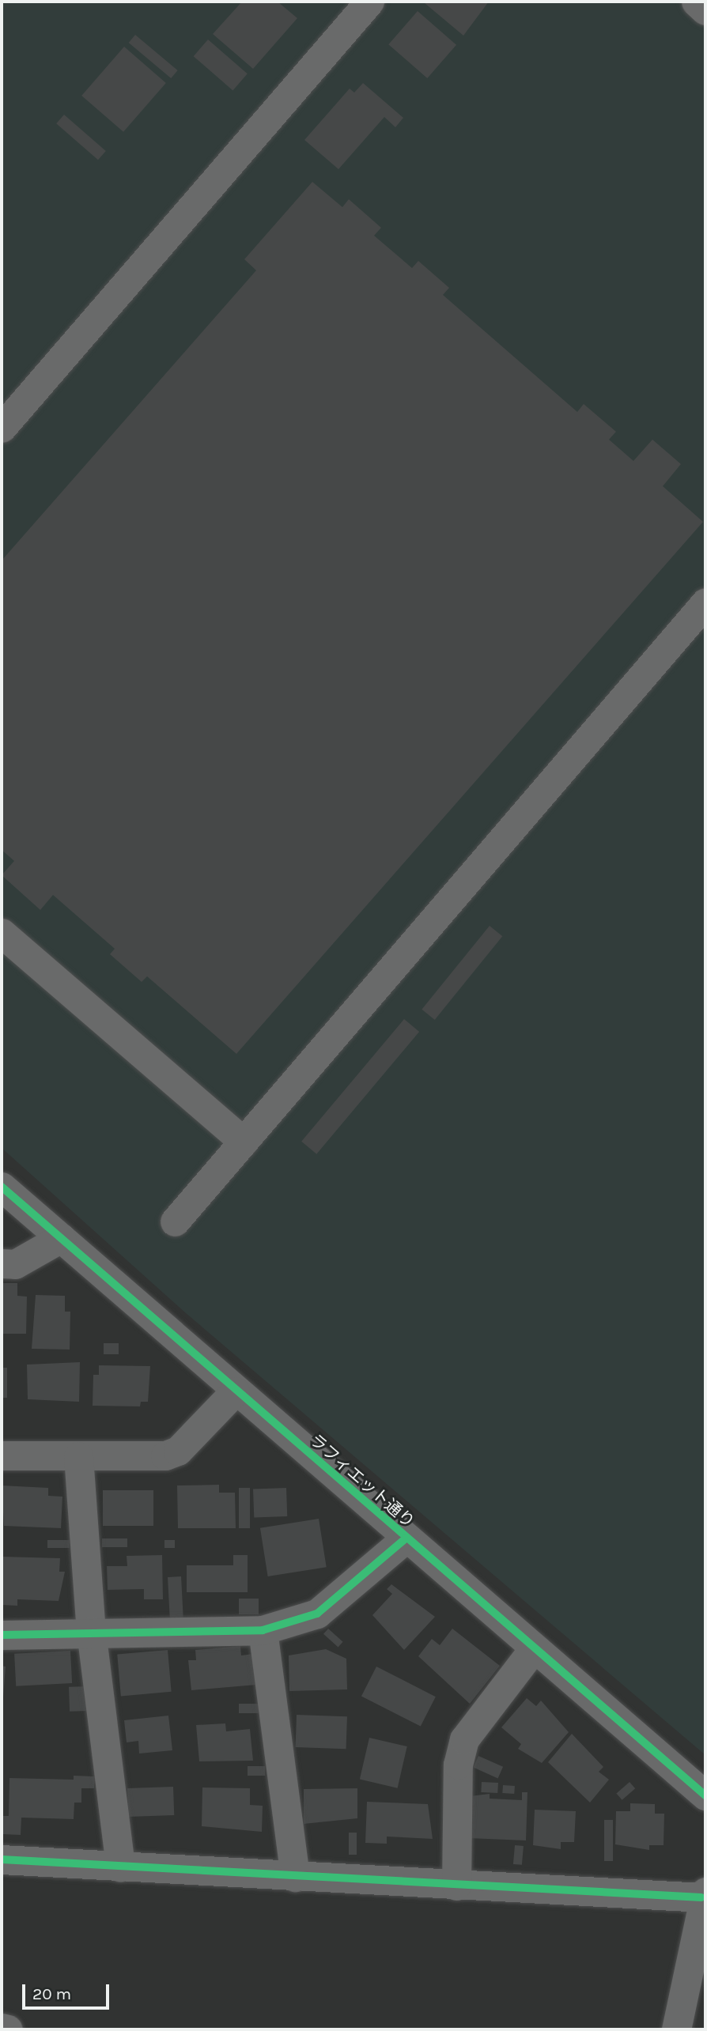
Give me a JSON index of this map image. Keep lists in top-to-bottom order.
{
  "streets": {
    "street": ["ラフィエット通り"]
  },
  "scale_bar": "20 m"
}
